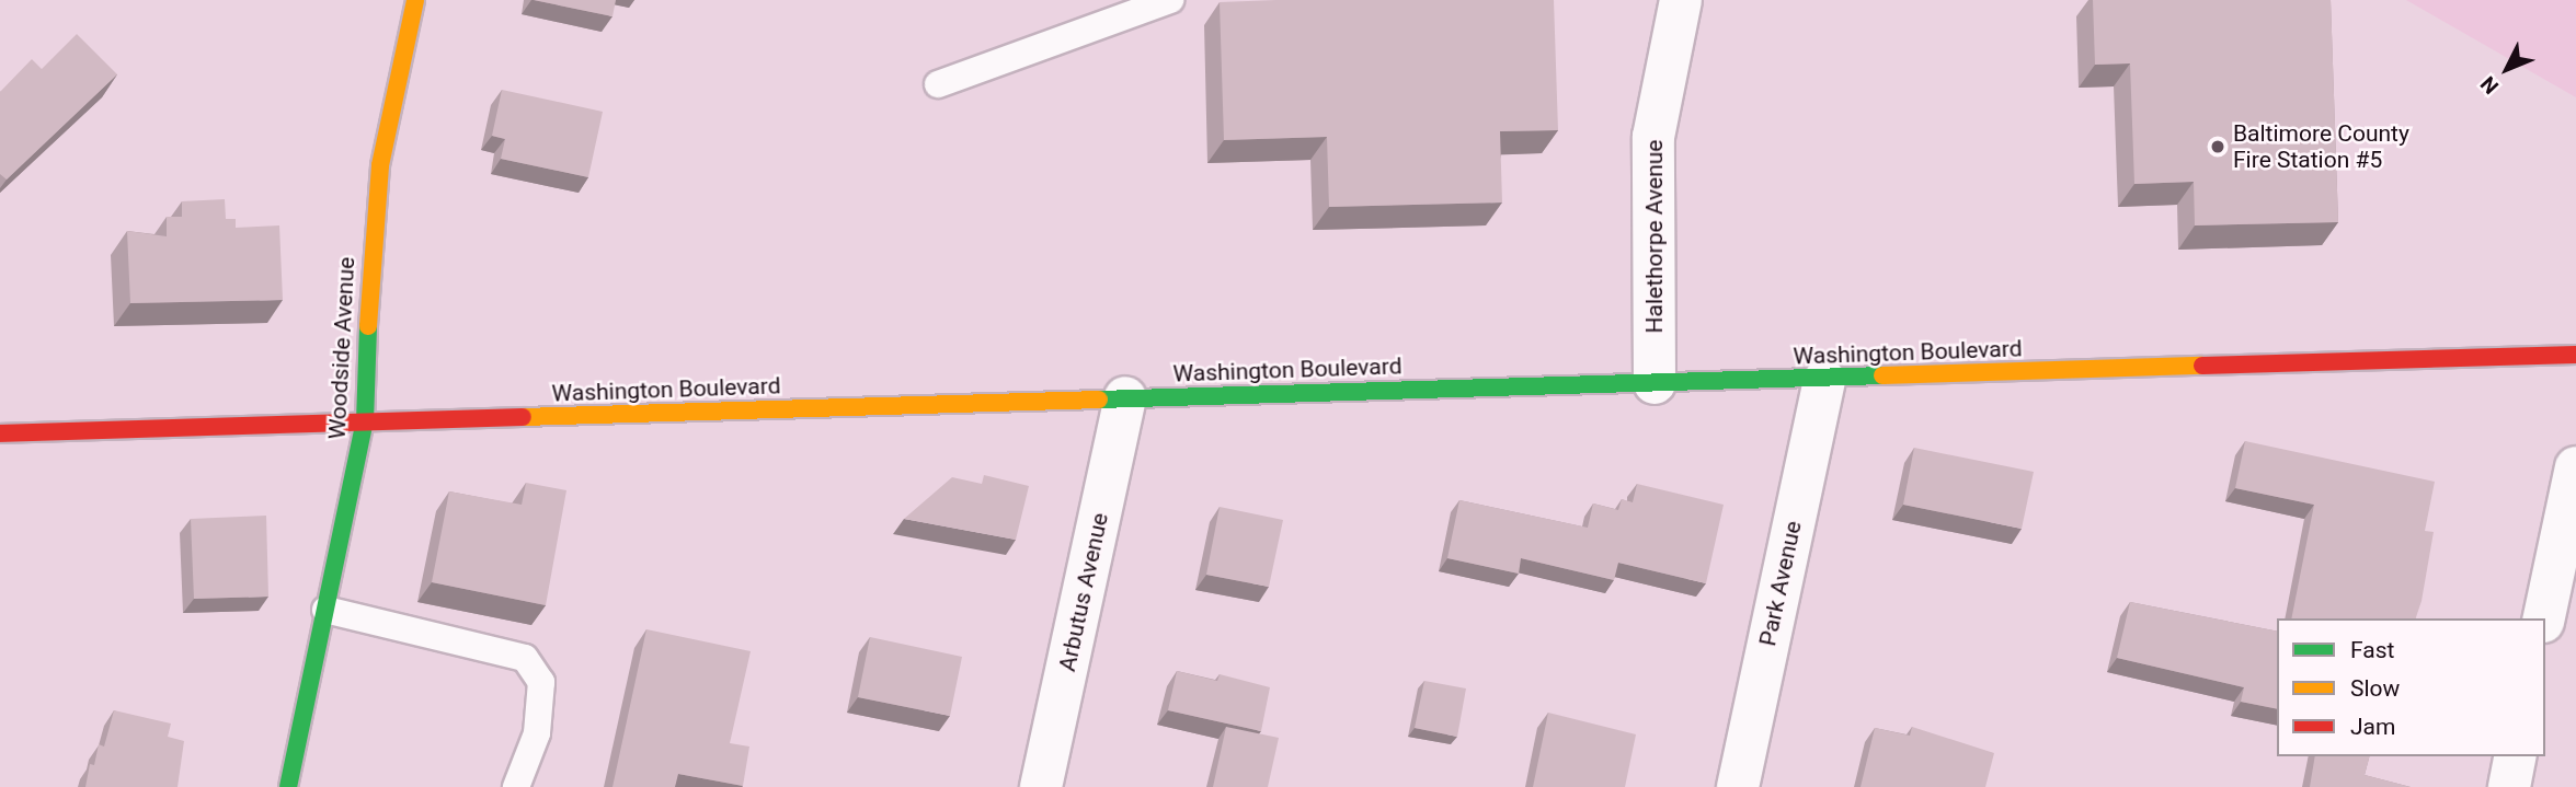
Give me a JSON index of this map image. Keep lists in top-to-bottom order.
{
  "streets": {
    "main road": ["Woodside Avenue", "Washington Boulevard"],
    "street": ["Halethorpe Avenue", "Park Avenue", "Arbutus Avenue"]
  },
  "crossings": [
    ["Halethorpe Avenue", "Washington Boulevard"],
    ["Woodside Avenue", "Washington Boulevard"],
    ["Washington Boulevard", "Park Avenue"],
    ["Washington Boulevard", "Arbutus Avenue"]
  ],
  "places": ["Baltimore County Fire Station #5"],
  "legend": ["Fast", "Slow", "Jam"],
  "north": "bottom left"
}
